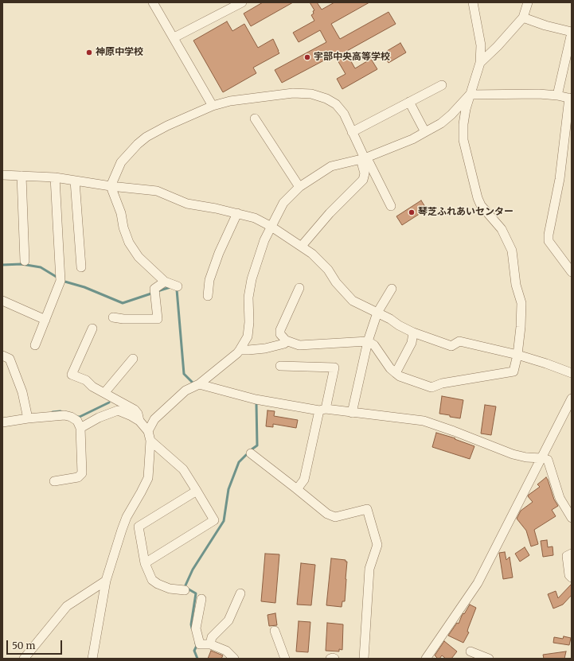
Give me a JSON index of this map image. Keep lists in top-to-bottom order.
{
  "places": ["神原中学校", "宇部中央高等学校", "琴芝ふれあいセンター"],
  "scale_bar": "50 m"
}
